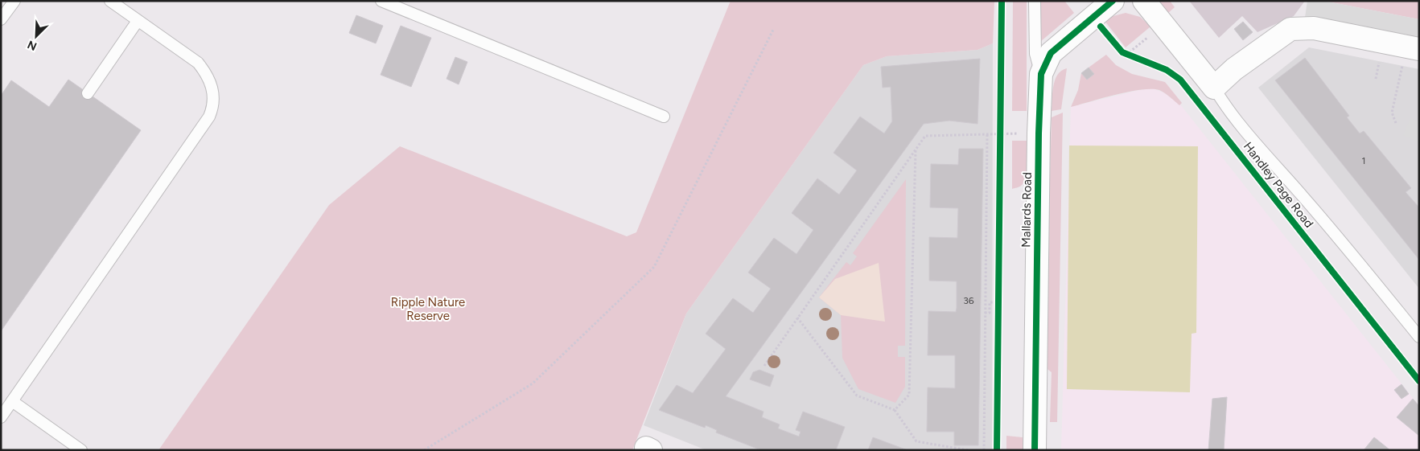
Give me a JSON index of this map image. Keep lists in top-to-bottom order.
{
  "streets": {
    "street": ["Handley Page Road", "Mallards Road"]
  },
  "parks": ["Ripple Nature Reserve"],
  "house_numbers": ["1", "36"],
  "north": "bottom left"
}
